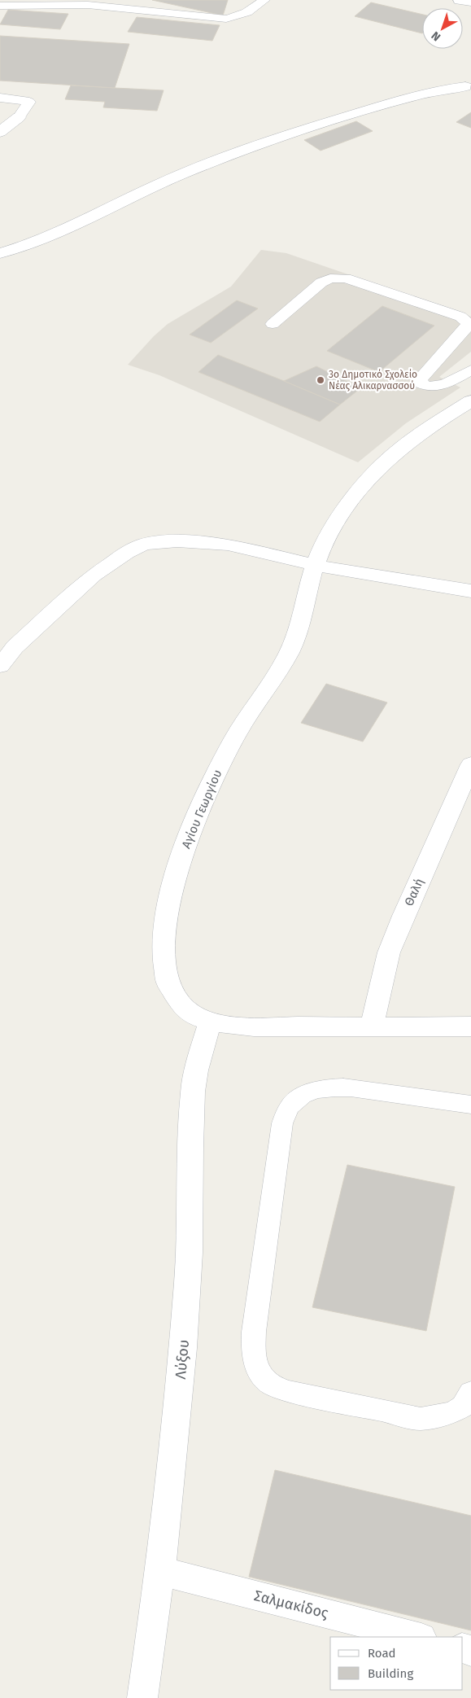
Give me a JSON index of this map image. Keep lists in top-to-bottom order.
{
  "streets": {
    "street": [
      "Αγίου Γεωργίου",
      "Θαλή",
      "Λύξου",
      "Σαλμακίδος"
    ]
  },
  "crossings": [
    ["Αγίου Γεωργίου", "Θαλή"],
    ["Αγίου Γεωργίου", "Λύξου"],
    ["Λύξου", "Σαλμακίδος"]
  ],
  "places": ["3ο Δημοτικό Σχολείο Νέας Αλικαρνασσού"],
  "legend": ["Road", "Building"],
  "north": "bottom left"
}
